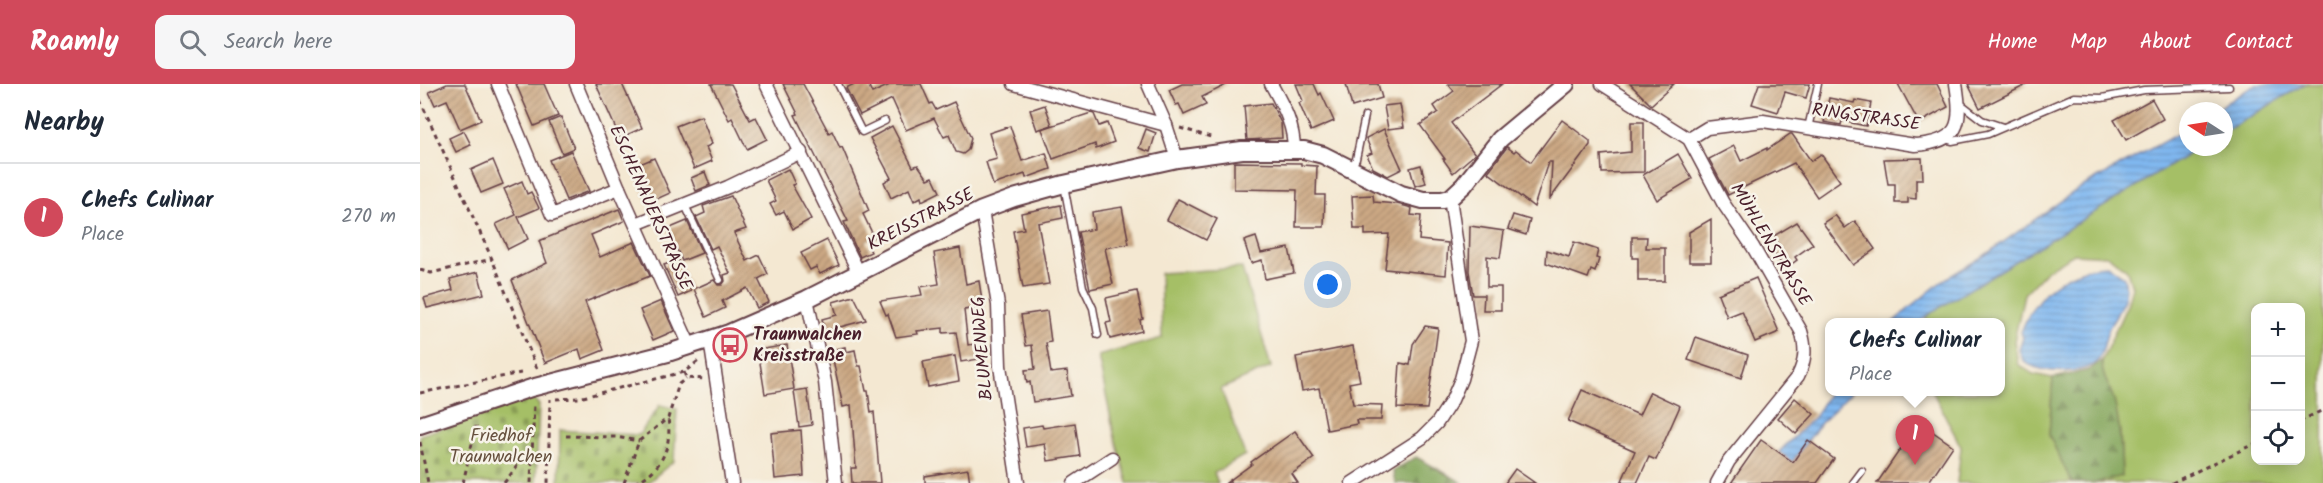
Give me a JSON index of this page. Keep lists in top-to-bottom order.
{
  "streets": {
    "street": [
      "RINGSTRASSE",
      "ESCHENAUERSTRASSE",
      "KREISSTRASSE",
      "MÜHLENSTRASSE",
      "BLUMENWEG"
    ]
  },
  "crossings": [
    ["RINGSTRASSE", "MÜHLENSTRASSE"],
    ["ESCHENAUERSTRASSE", "KREISSTRASSE"],
    ["KREISSTRASSE", "BLUMENWEG"]
  ],
  "parks": ["Friedhof Traunwalchen"],
  "places": {
    "bus stop": ["Traunwalchen Kreisstraße"]
  },
  "north": "left",
  "page": {
    "header": "Roamly",
    "search": "Search here",
    "nav": [
      "Home",
      "Map",
      "About",
      "Contact"
    ],
    "heading": "Nearby",
    "list": [
      {
        "mark": "1",
        "name": "Chefs Culinar",
        "note": "Place",
        "value": "270 m"
      }
    ],
    "map_buttons": ["+", "−"],
    "popup": ["Chefs Culinar", "Place"],
    "pins": "1"
  }
}
